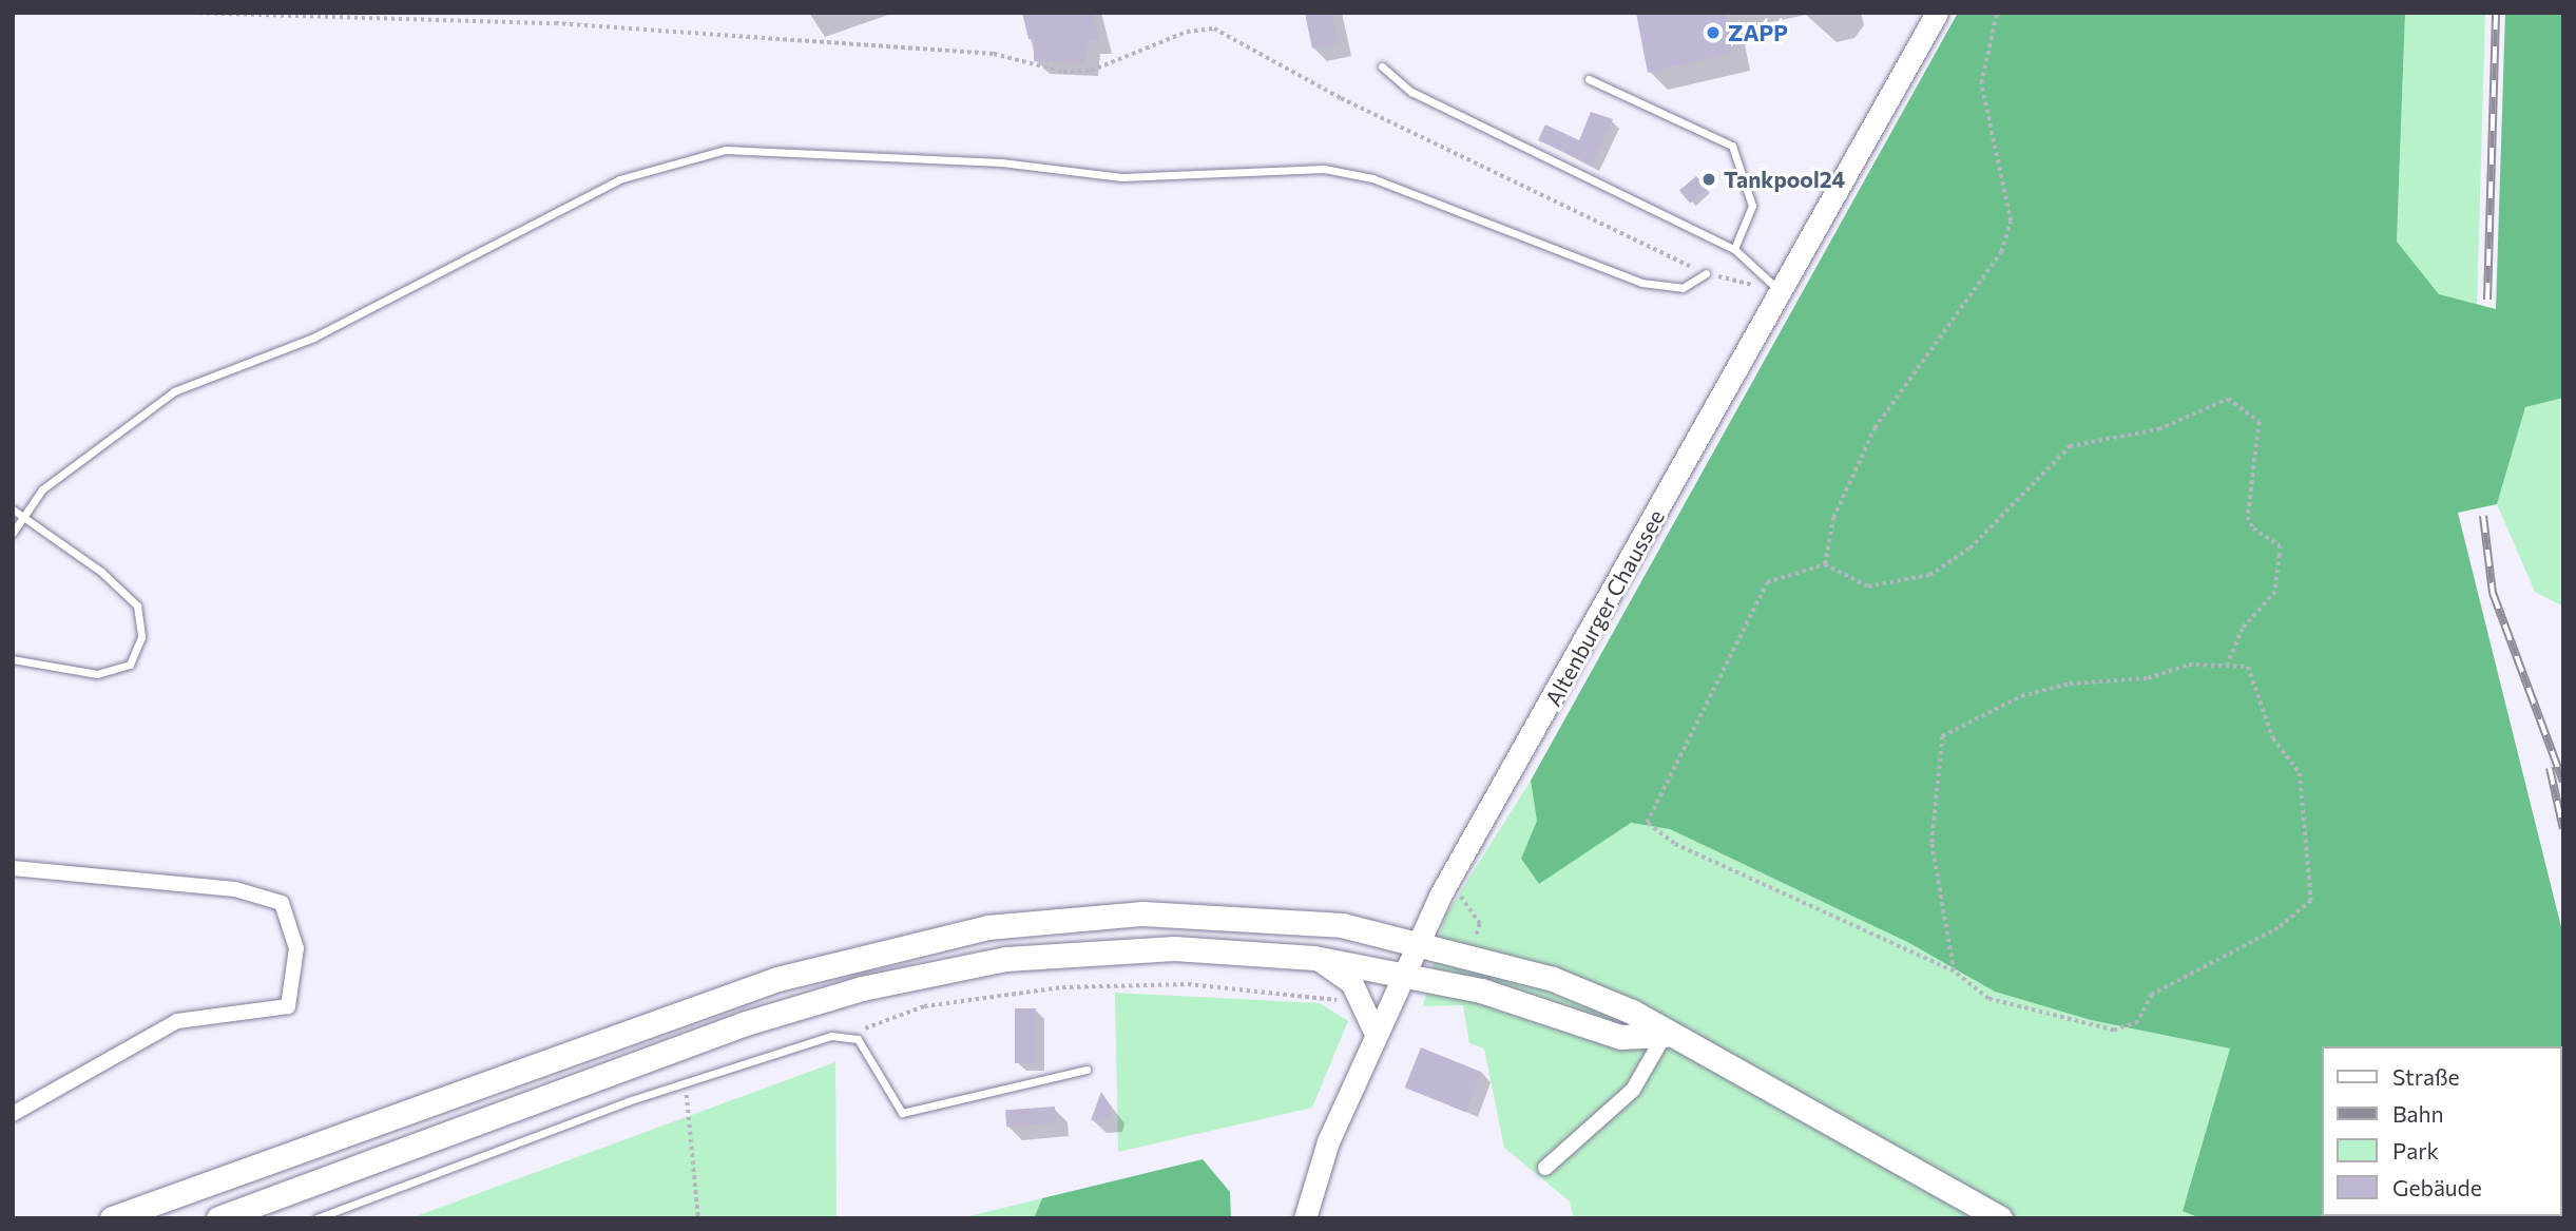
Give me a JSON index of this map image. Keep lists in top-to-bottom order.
{
  "streets": {
    "main road": ["Altenburger Chaussee"]
  },
  "places": ["ZAPP", "Tankpool24"],
  "legend": [
    "Straße",
    "Bahn",
    "Park",
    "Gebäude"
  ]
}
